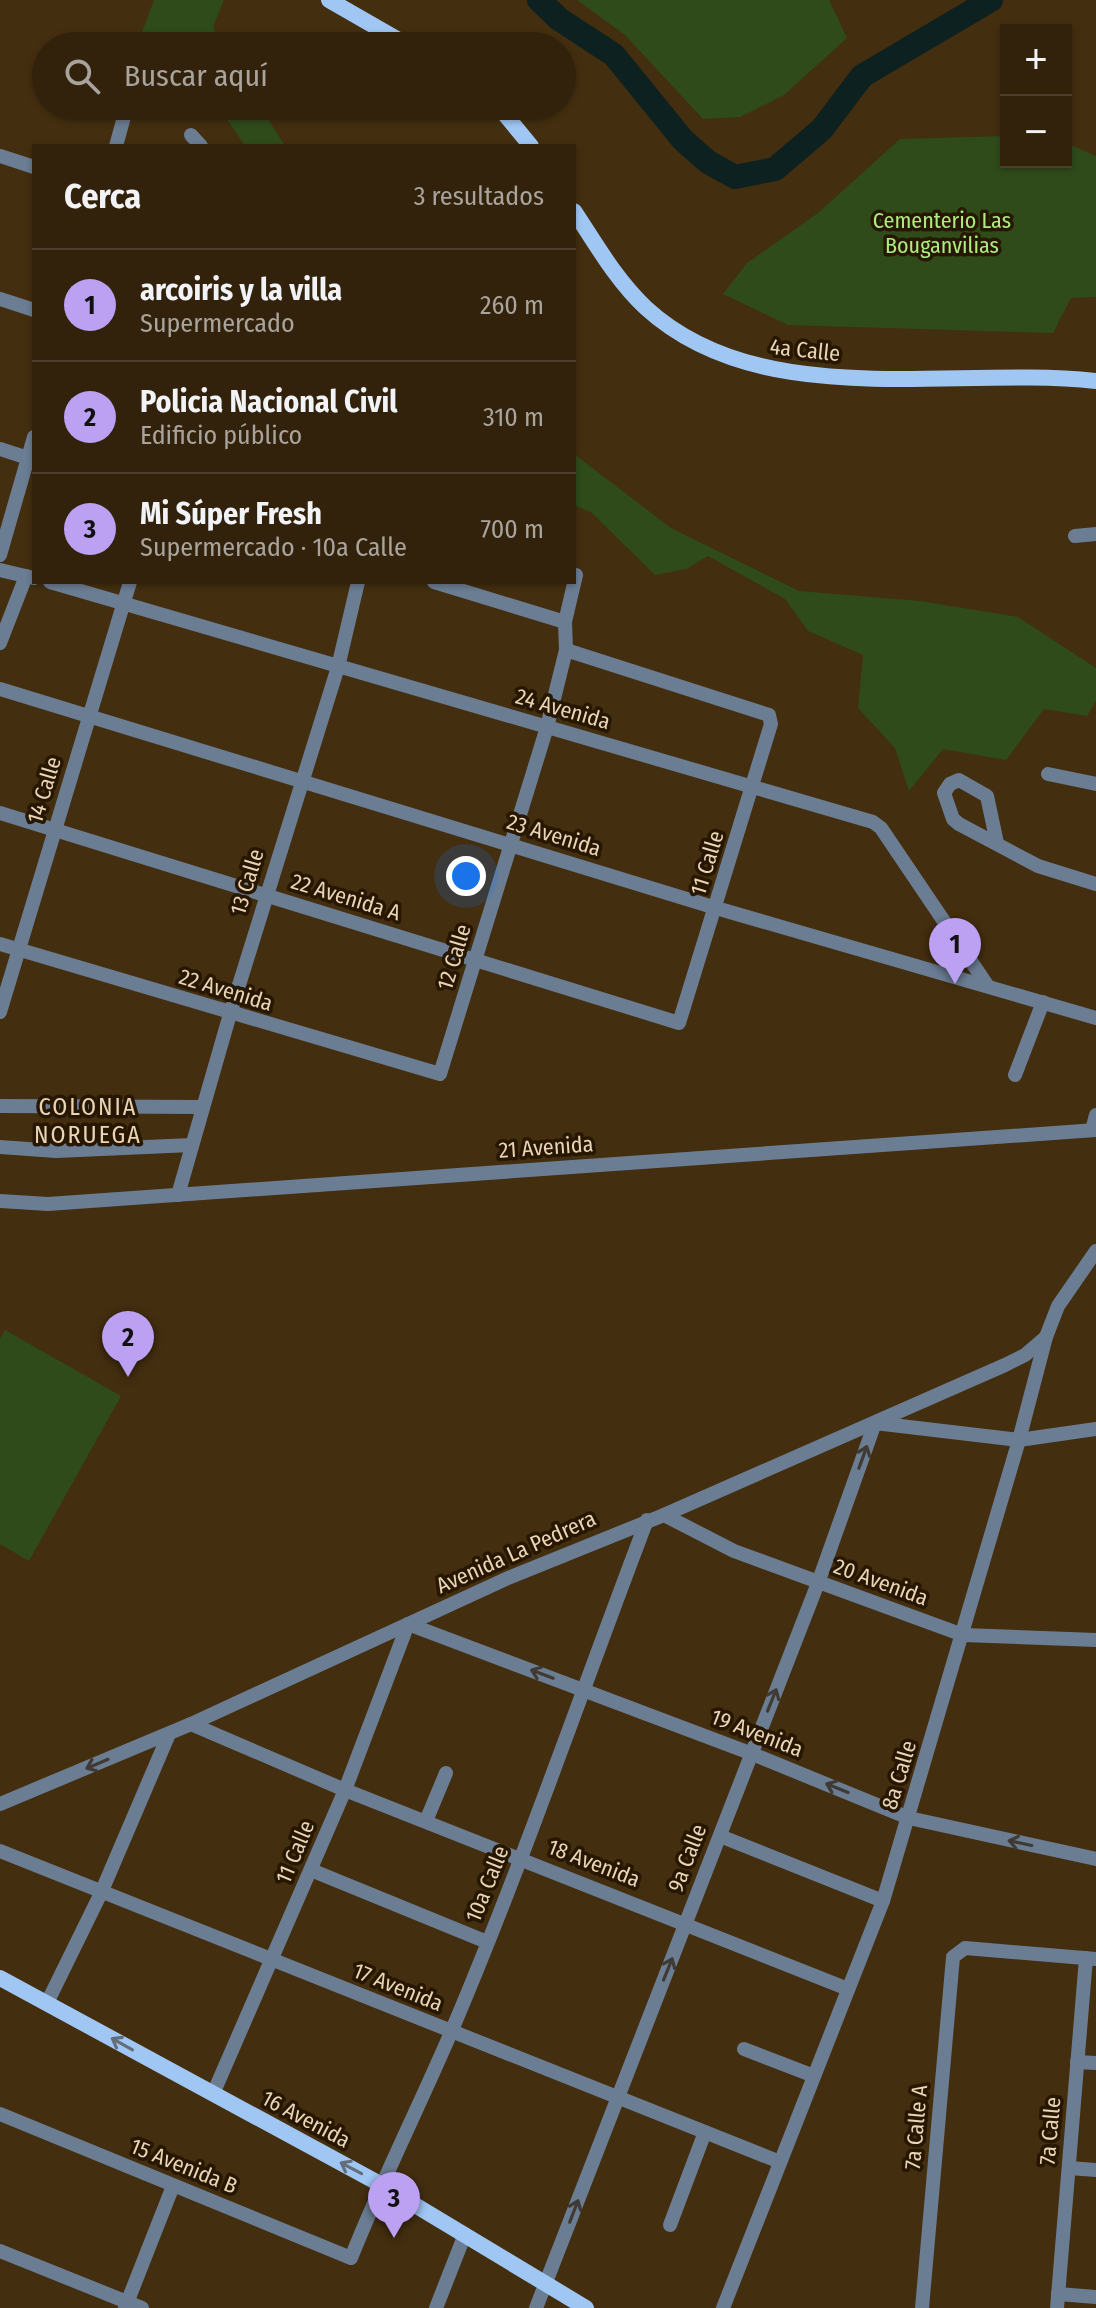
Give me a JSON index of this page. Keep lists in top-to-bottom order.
{
  "streets": {
    "main road": ["4a Calle", "16 Avenida"],
    "street": [
      "24 Avenida",
      "14 Calle",
      "23 Avenida",
      "11 Calle",
      "13 Calle",
      "22 Avenida A",
      "12 Calle",
      "22 Avenida",
      "21 Avenida",
      "Avenida La Pedrera",
      "20 Avenida",
      "19 Avenida",
      "8a Calle",
      "9a Calle",
      "18 Avenida",
      "10a Calle",
      "17 Avenida",
      "7a Calle A",
      "7a Calle",
      "15 Avenida B"
    ]
  },
  "crossings": [
    ["24 Avenida", "14 Calle"],
    ["24 Avenida", "23 Avenida"],
    ["24 Avenida", "11 Calle"],
    ["24 Avenida", "13 Calle"],
    ["24 Avenida", "12 Calle"],
    ["14 Calle", "23 Avenida"],
    ["14 Calle", "22 Avenida A"],
    ["14 Calle", "22 Avenida"],
    ["23 Avenida", "11 Calle"],
    ["23 Avenida", "13 Calle"],
    ["23 Avenida", "12 Calle"],
    ["11 Calle", "22 Avenida A"],
    ["11 Calle", "12 Calle"],
    ["11 Calle", "Avenida La Pedrera"],
    ["11 Calle", "19 Avenida"],
    ["11 Calle", "18 Avenida"],
    ["11 Calle", "17 Avenida"],
    ["11 Calle", "16 Avenida"],
    ["13 Calle", "22 Avenida A"],
    ["13 Calle", "22 Avenida"],
    ["13 Calle", "21 Avenida"],
    ["22 Avenida A", "12 Calle"],
    ["12 Calle", "22 Avenida"],
    ["Avenida La Pedrera", "20 Avenida"],
    ["Avenida La Pedrera", "19 Avenida"],
    ["Avenida La Pedrera", "8a Calle"],
    ["Avenida La Pedrera", "9a Calle"],
    ["Avenida La Pedrera", "18 Avenida"],
    ["Avenida La Pedrera", "10a Calle"],
    ["20 Avenida", "8a Calle"],
    ["20 Avenida", "9a Calle"],
    ["19 Avenida", "8a Calle"],
    ["19 Avenida", "9a Calle"],
    ["19 Avenida", "10a Calle"],
    ["8a Calle", "18 Avenida"],
    ["8a Calle", "17 Avenida"],
    ["9a Calle", "18 Avenida"],
    ["9a Calle", "17 Avenida"],
    ["9a Calle", "16 Avenida"],
    ["18 Avenida", "10a Calle"],
    ["10a Calle", "17 Avenida"],
    ["10a Calle", "16 Avenida"],
    ["10a Calle", "15 Avenida B"],
    ["7a Calle A", "7a Calle"]
  ],
  "one_way": ["9a Calle", "16 Avenida"],
  "districts": ["COLONIA NORUEGA"],
  "parks": ["Cementerio Las Bouganvilias"],
  "page": {
    "map_buttons": ["+", "−"],
    "search": "Buscar aquí",
    "heading": ["Cerca", "3 resultados"],
    "list": [
      {
        "mark": "1",
        "name": "arcoiris y la villa",
        "note": "Supermercado",
        "value": "260 m"
      },
      {
        "mark": "2",
        "name": "Policia Nacional Civil",
        "note": "Edificio público",
        "value": "310 m"
      },
      {
        "mark": "3",
        "name": "Mi Súper Fresh",
        "note": "Supermercado · 10a Calle",
        "value": "700 m"
      }
    ],
    "pins": ["1", "2", "3"]
  }
}
